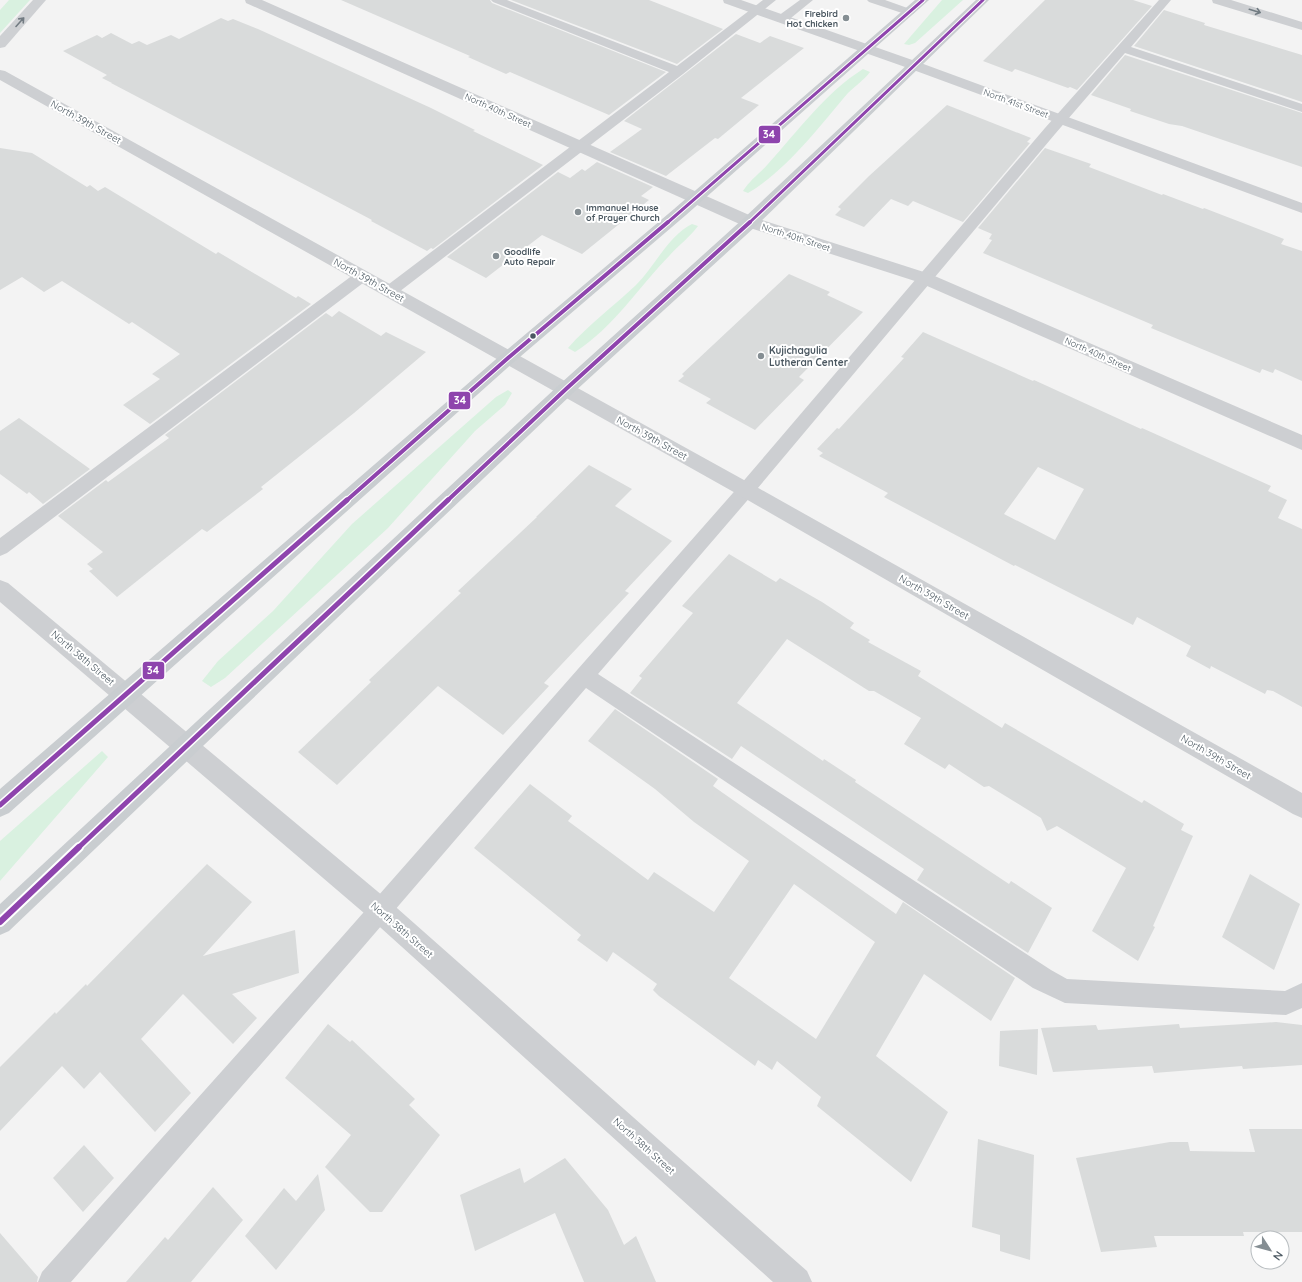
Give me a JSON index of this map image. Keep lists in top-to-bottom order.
{
  "streets": {
    "street": [
      "North 41st Street",
      "North 40th Street",
      "North 39th Street",
      "North 38th Street"
    ]
  },
  "places": [
    "Firebird Hot Chicken",
    "Immanuel House of Prayer Church",
    "Goodlife Auto Repair",
    "Kujichagulia Lutheran Center"
  ],
  "lines": ["transit line 34"],
  "north": "bottom right"
}
